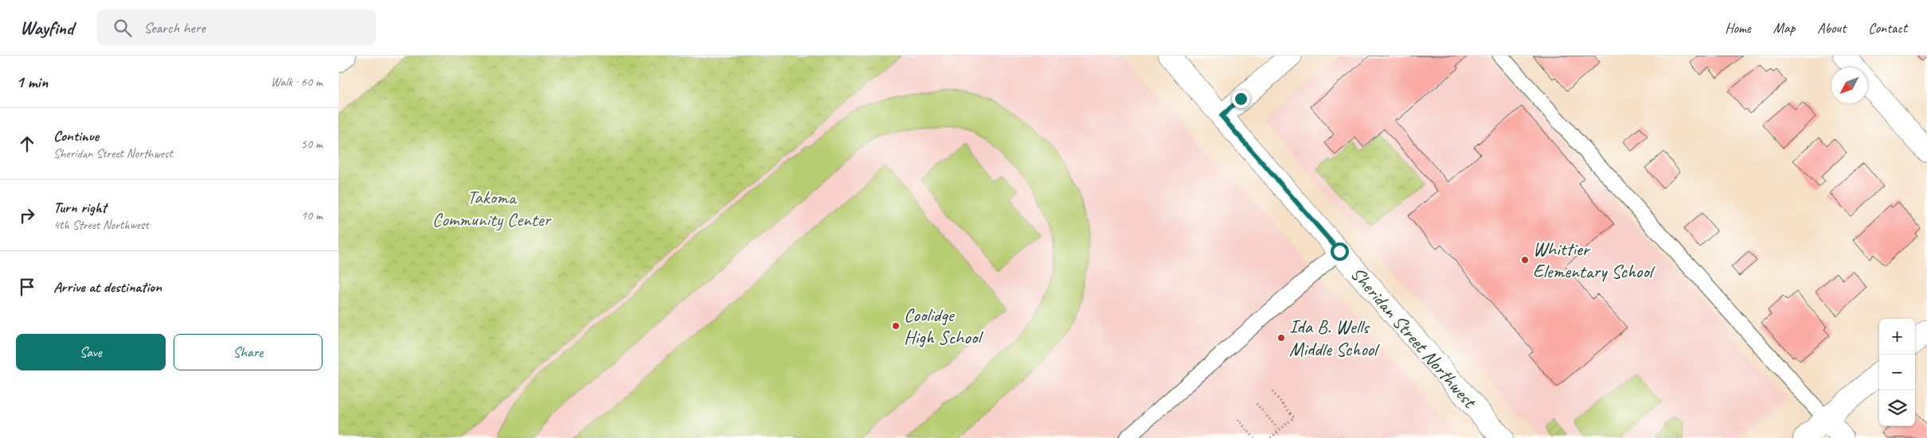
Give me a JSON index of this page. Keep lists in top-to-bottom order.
{
  "streets": {
    "street": ["Sheridan Street Northwest"]
  },
  "parks": ["Takoma Community Center"],
  "places": ["Whittier Elementary School", "Coolidge High School", "Ida B. Wells Middle School"],
  "north": "bottom left",
  "page": {
    "header": "Wayfind",
    "search": "Search here",
    "nav": [
      "Home",
      "Map",
      "About",
      "Contact"
    ],
    "heading": ["1 min", "Walk · 60 m"],
    "list": [
      ["Continue", "Sheridan Street Northwest", "50 m"],
      ["Turn right", "4th Street Northwest", "10 m"],
      "Arrive at destination"
    ],
    "map_buttons": ["+", "−"],
    "buttons": ["Save", "Share"]
  }
}
